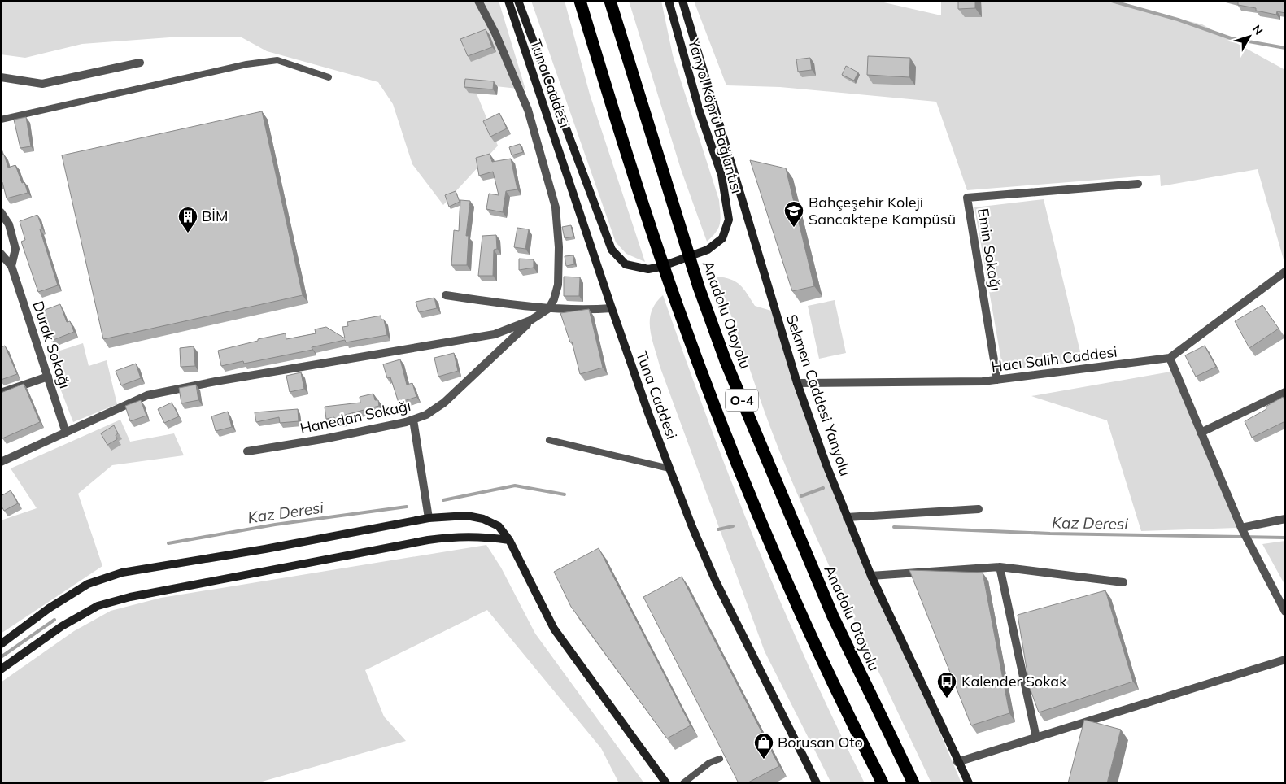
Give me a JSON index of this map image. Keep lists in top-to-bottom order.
{
  "streets": {
    "highway": ["Anadolu Otoyolu", "O-4"],
    "main road": ["Tuna Caddesi", "Yanyol Köprü Bağlantısı", "Sekmen Caddesi Yanyolu"],
    "street": [
      "Emin Sokağı",
      "Durak Sokağı",
      "Hacı Salih Caddesi",
      "Hanedan Sokağı"
    ]
  },
  "crossings": [
    ["Emin Sokağı", "Hacı Salih Caddesi"],
    ["Hacı Salih Caddesi", "Sekmen Caddesi Yanyolu"]
  ],
  "water": ["Kaz Deresi"],
  "places": {
    "school or university": ["Bahçeşehir Koleji Sancaktepe Kampüsü"],
    "building": ["BİM"],
    "bus stop": ["Kalender Sokak"],
    "shop": ["Borusan Oto"]
  },
  "north": "top right"
}
